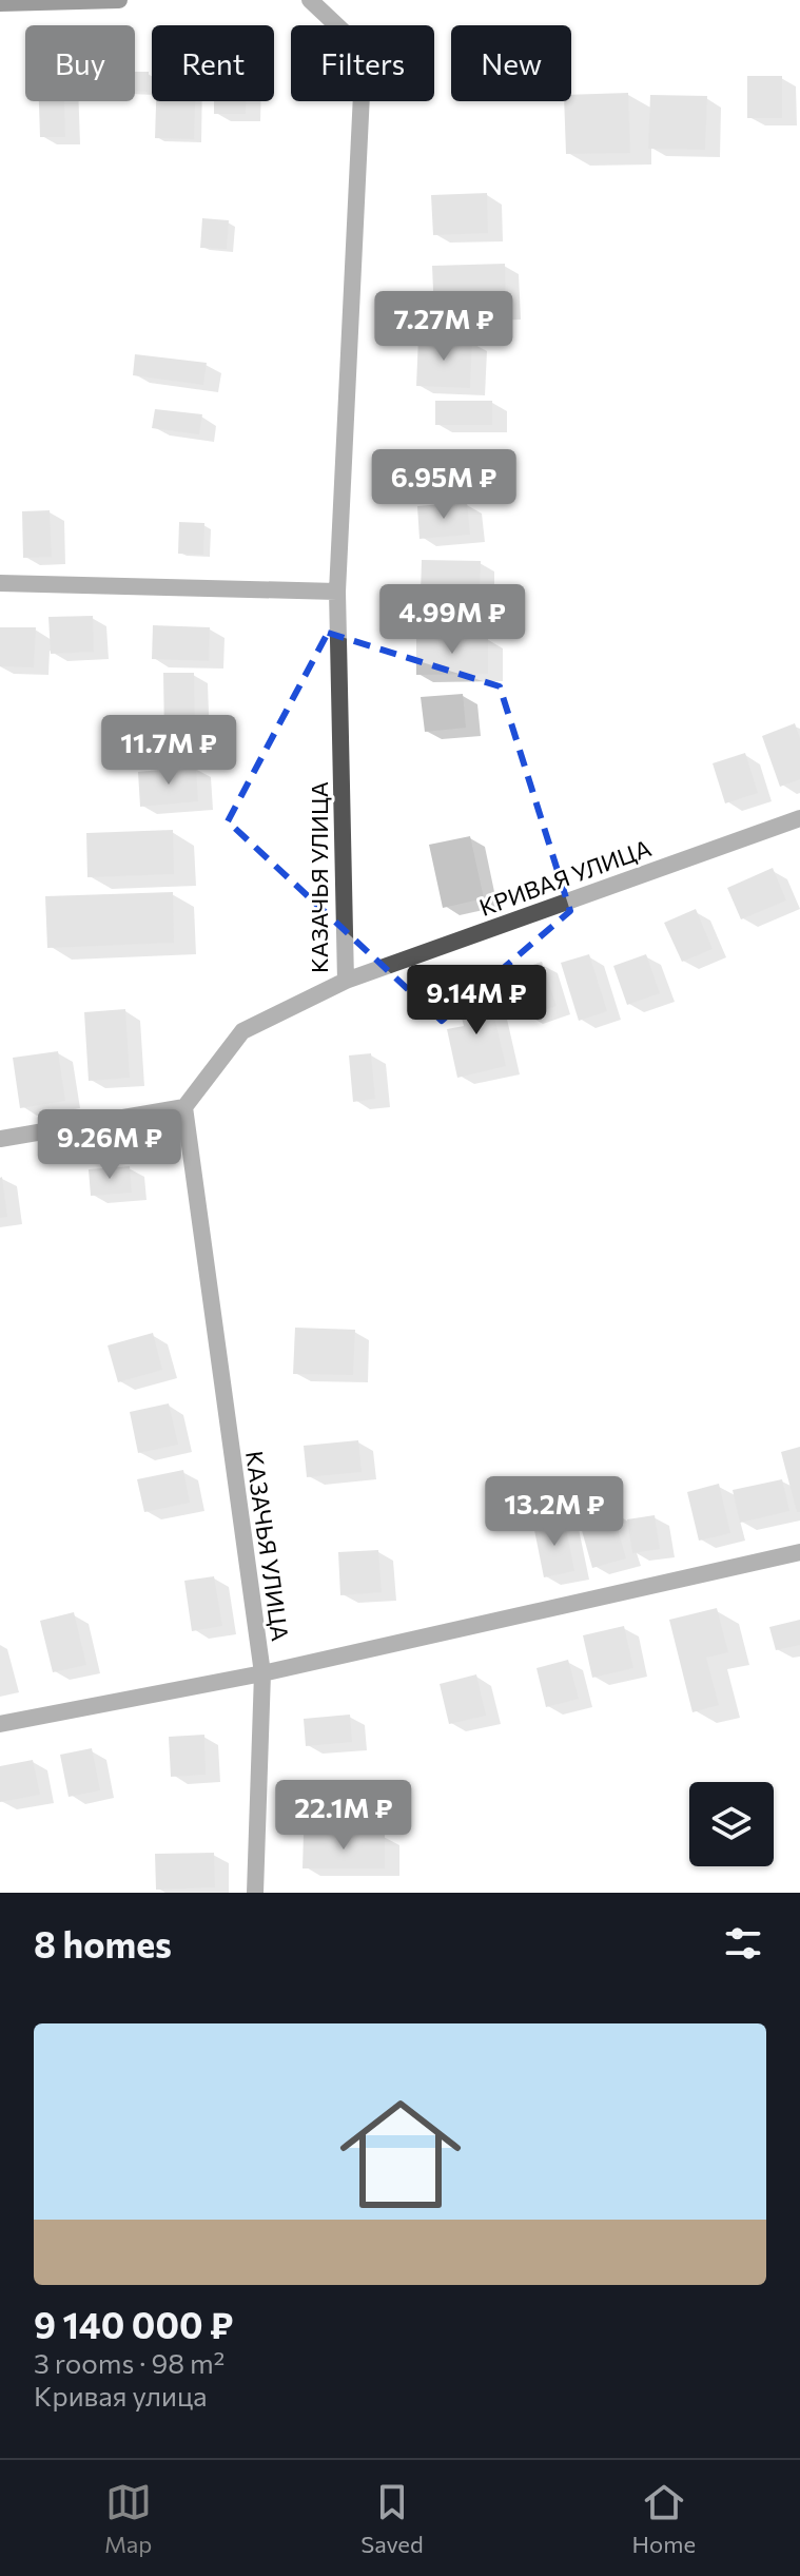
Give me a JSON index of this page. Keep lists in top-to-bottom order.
{
  "streets": {
    "street": ["КАЗАЧЬЯ УЛИЦА", "КРИВАЯ УЛИЦА"]
  },
  "crossings": [
    ["КАЗАЧЬЯ УЛИЦА", "КРИВАЯ УЛИЦА"]
  ],
  "page": {
    "chip": [
      "Buy",
      "Rent",
      "Filters",
      "New"
    ],
    "price": [
      "7.27M ₽",
      "6.95M ₽",
      "4.99M ₽",
      "11.7M ₽",
      "9.14M ₽",
      "9.26M ₽",
      "13.2M ₽",
      "22.1M ₽"
    ],
    "heading": "8 homes",
    "list": [
      {
        "name": "9 140 000 ₽",
        "note": "3 rooms · 98 m² · Кривая улица"
      }
    ],
    "tabs": ["Map", "Saved", "Home"]
  }
}
